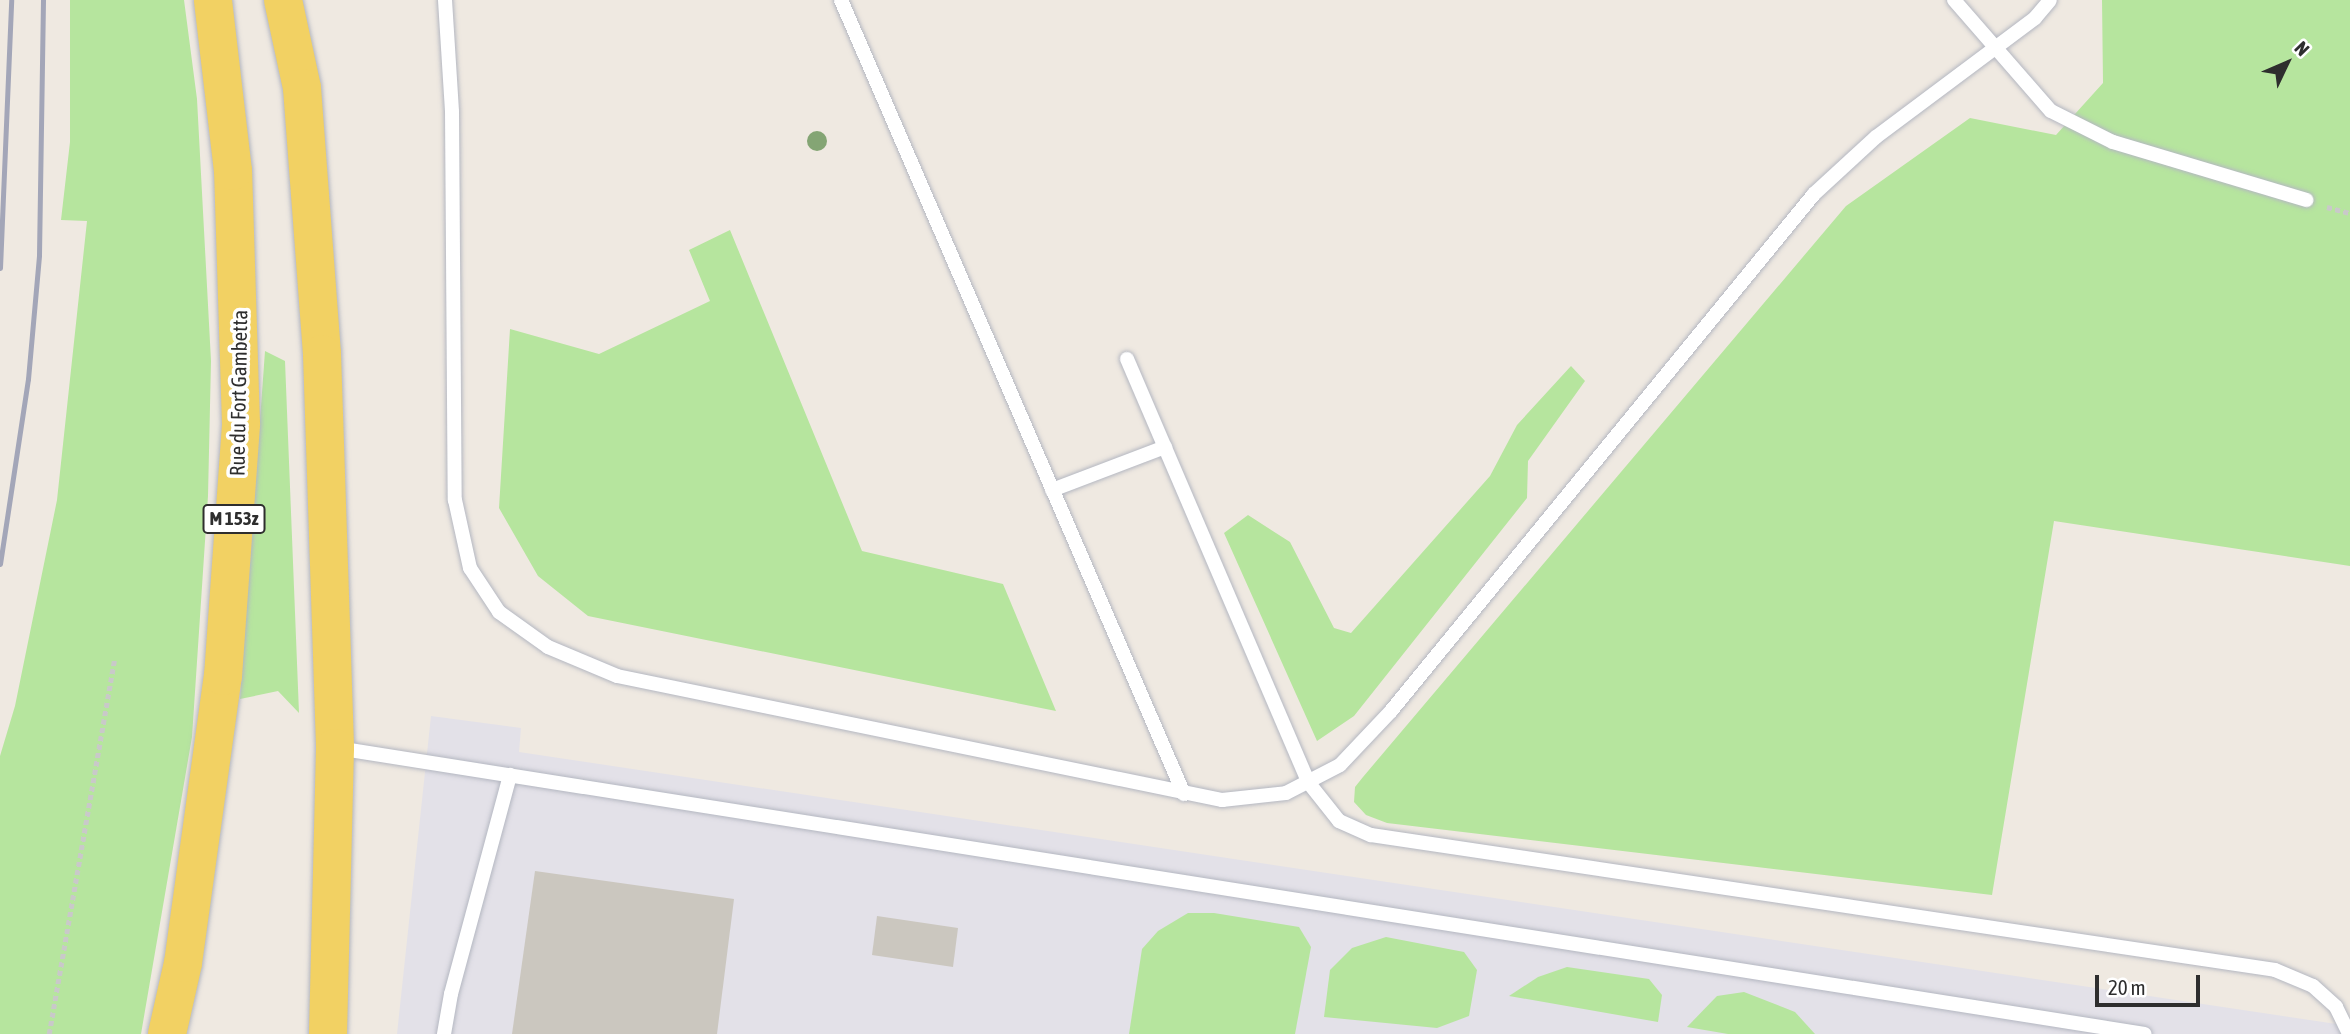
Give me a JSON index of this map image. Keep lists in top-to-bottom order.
{
  "streets": {
    "main road": ["Rue du Fort Gambetta", "M 153z"]
  },
  "scale_bar": "20 m",
  "north": "top right"
}
